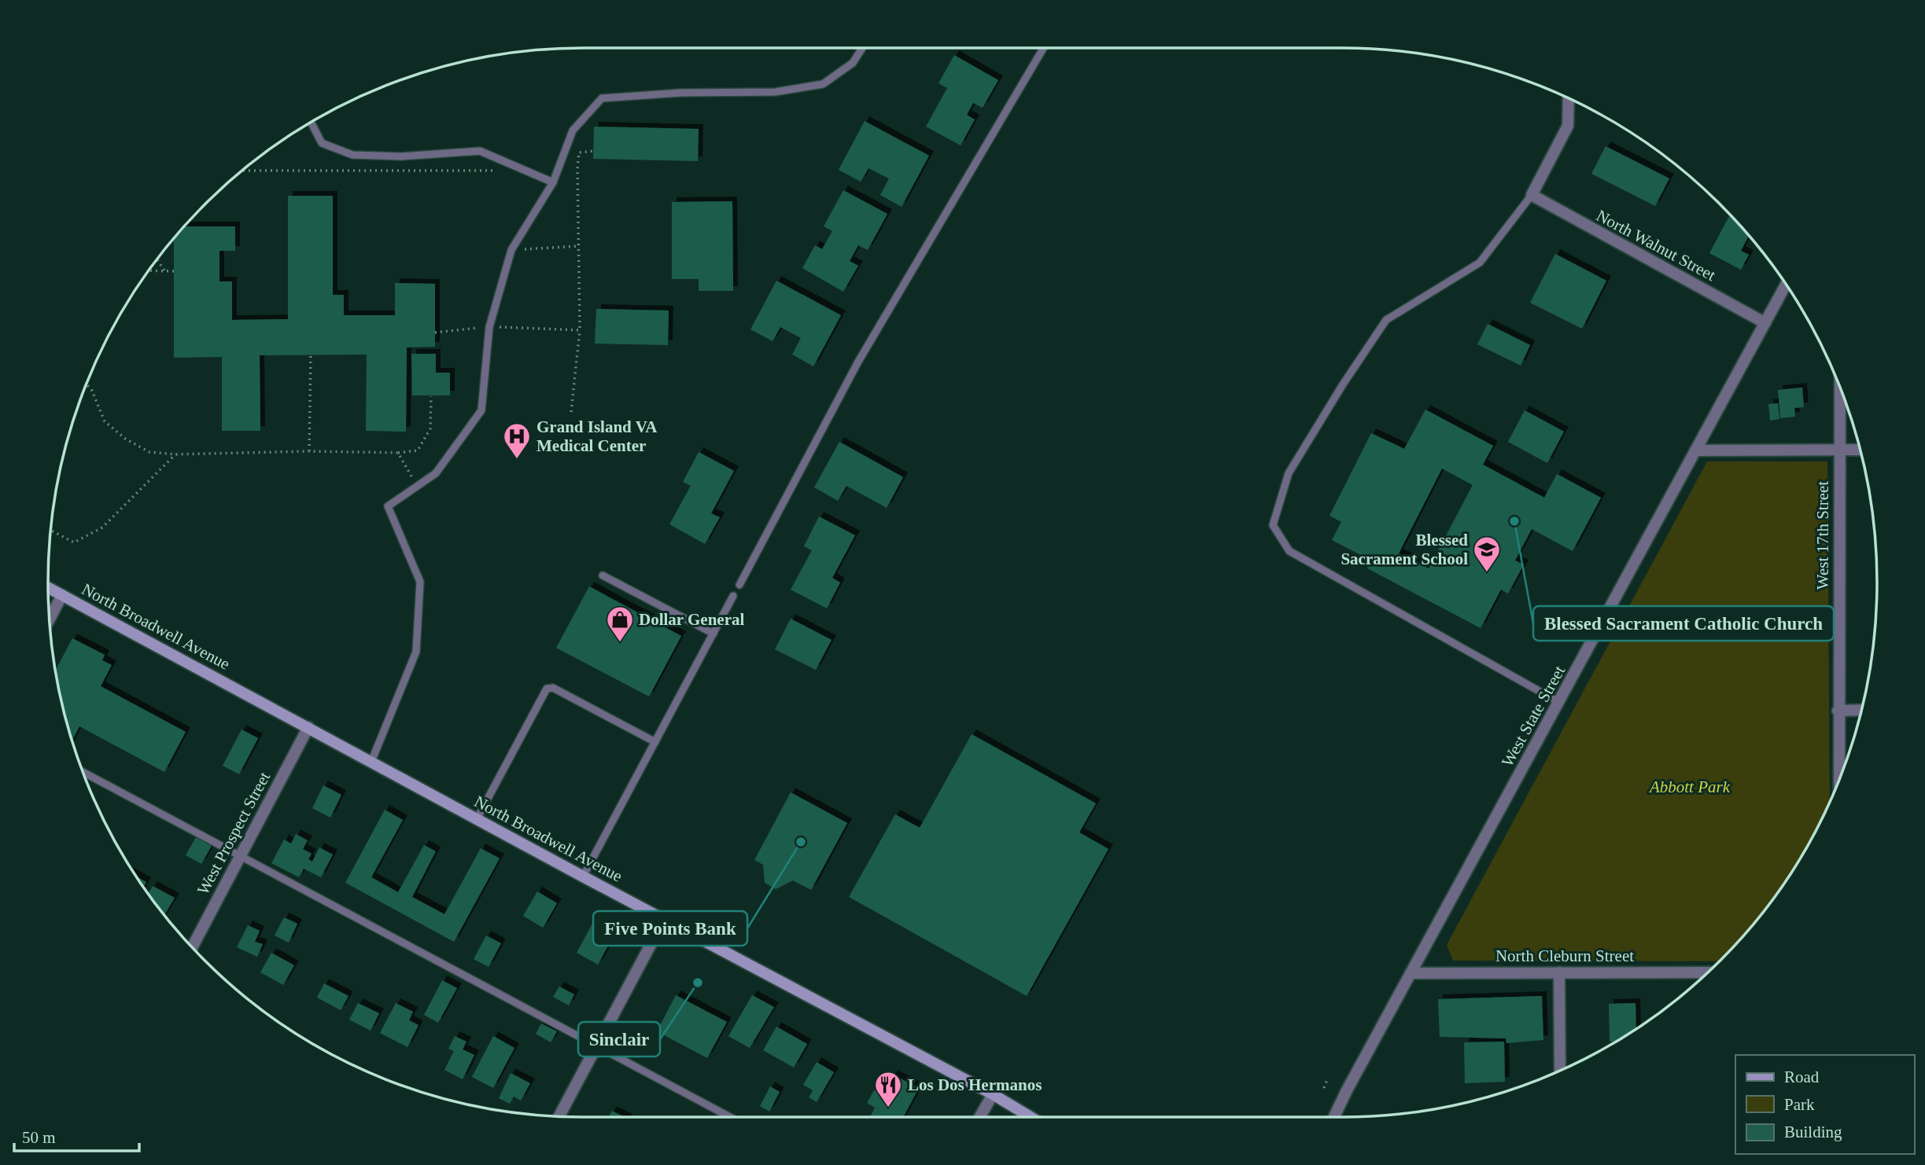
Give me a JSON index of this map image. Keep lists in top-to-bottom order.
{
  "streets": {
    "main road": ["North Broadwell Avenue"],
    "street": [
      "North Walnut Street",
      "West 17th Street",
      "West State Street",
      "West Prospect Street",
      "North Cleburn Street"
    ]
  },
  "crossings": [
    ["North Walnut Street", "West State Street"],
    ["North Broadwell Avenue", "West Prospect Street"],
    ["West State Street", "North Cleburn Street"]
  ],
  "parks": ["Abbott Park"],
  "places": {
    "hospital": ["Grand Island VA Medical Center"],
    "other": ["Blessed Sacrament Catholic Church", "Five Points Bank", "Sinclair"],
    "school or university": ["Blessed Sacrament School"],
    "shop": ["Dollar General"],
    "restaurant": ["Los Dos Hermanos"]
  },
  "legend": ["Road", "Park", "Building"],
  "scale_bar": "50 m"
}
